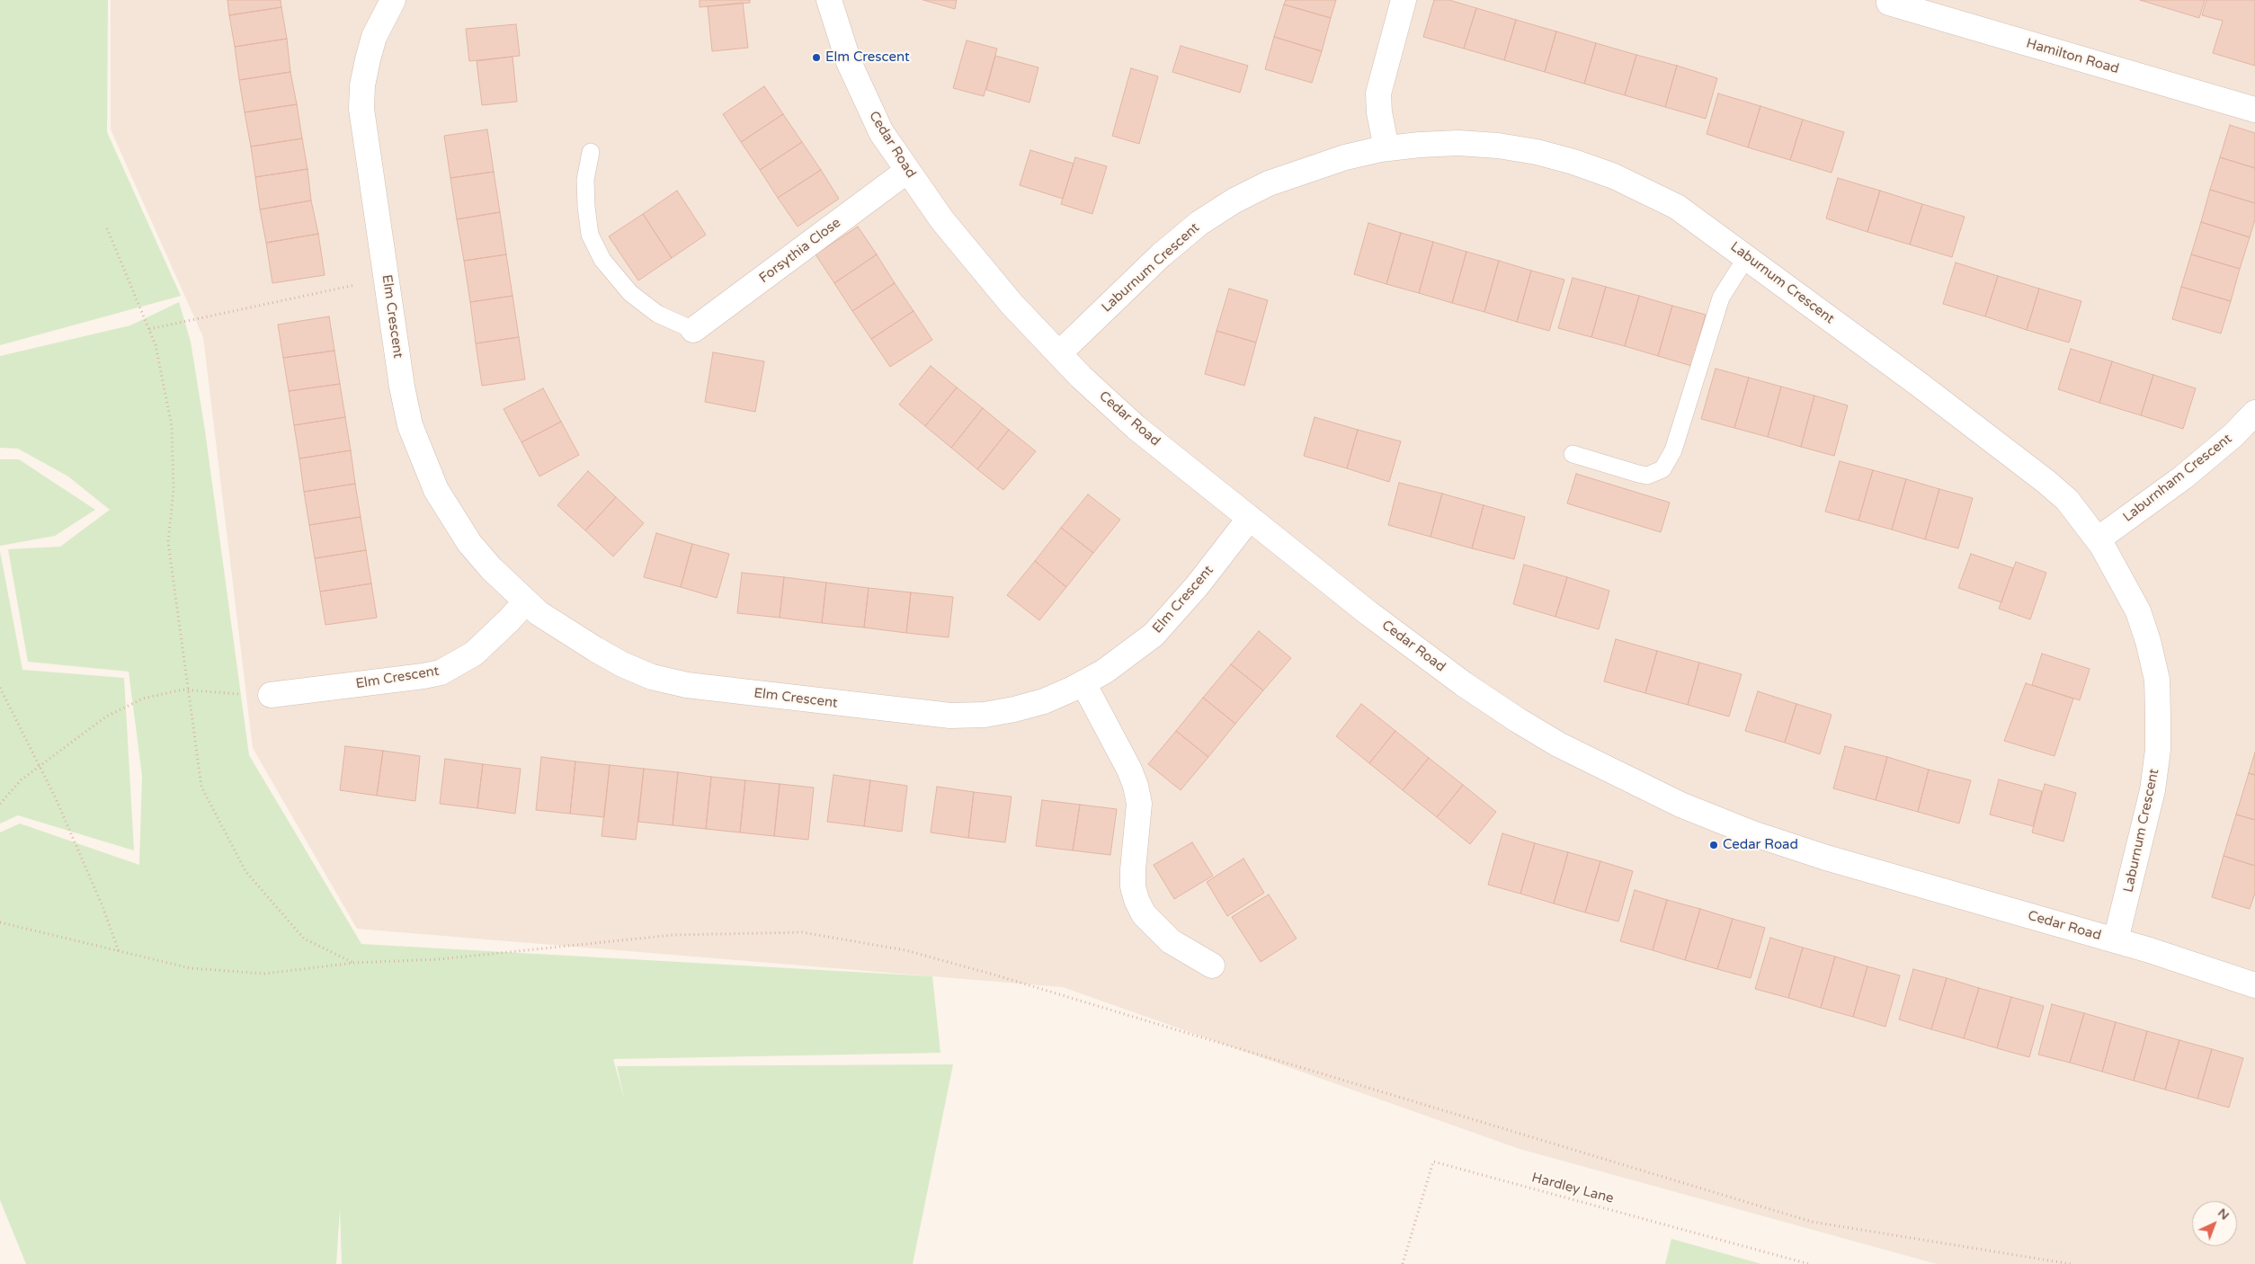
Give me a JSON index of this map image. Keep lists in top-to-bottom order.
{
  "streets": {
    "street": [
      "Hamilton Road",
      "Cedar Road",
      "Forsythia Close",
      "Laburnum Crescent",
      "Elm Crescent",
      "Laburnham Crescent"
    ],
    "path": ["Hardley Lane"]
  },
  "crossings": [
    ["Cedar Road", "Forsythia Close"],
    ["Cedar Road", "Laburnum Crescent"],
    ["Cedar Road", "Elm Crescent"],
    ["Laburnum Crescent", "Laburnham Crescent"]
  ],
  "places": ["Elm Crescent", "Cedar Road"],
  "north": "top right"
}
